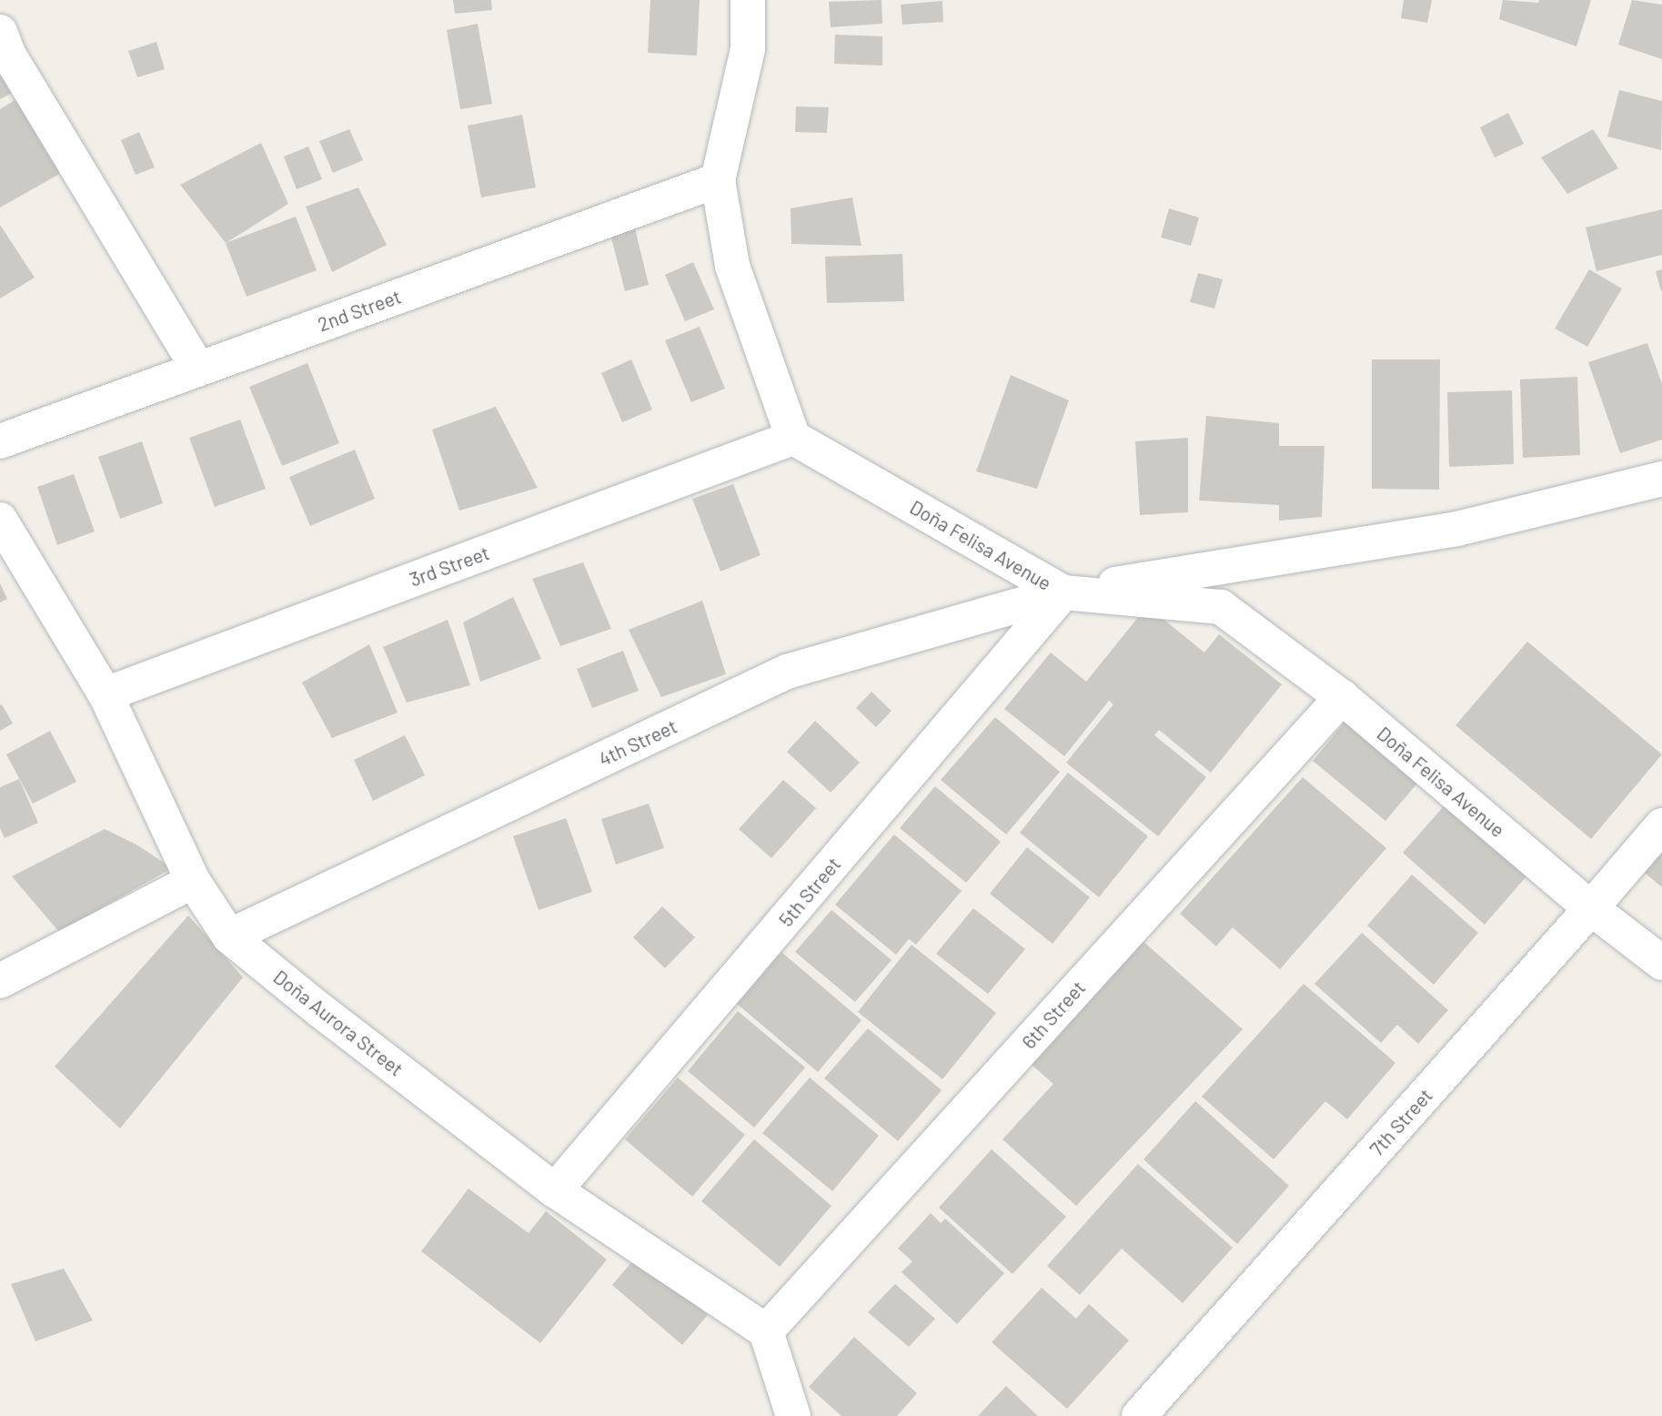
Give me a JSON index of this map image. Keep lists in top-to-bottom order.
{
  "streets": {
    "street": [
      "2nd Street",
      "Doña Felisa Avenue",
      "3rd Street",
      "4th Street",
      "5th Street",
      "6th Street",
      "Doña Aurora Street",
      "7th Street"
    ]
  },
  "crossings": [
    ["Doña Felisa Avenue", "3rd Street"],
    ["Doña Felisa Avenue", "4th Street"],
    ["Doña Felisa Avenue", "5th Street"],
    ["Doña Felisa Avenue", "6th Street"],
    ["Doña Felisa Avenue", "7th Street"],
    ["3rd Street", "Doña Aurora Street"],
    ["4th Street", "5th Street"],
    ["4th Street", "Doña Aurora Street"],
    ["5th Street", "Doña Aurora Street"],
    ["6th Street", "Doña Aurora Street"]
  ]
}
